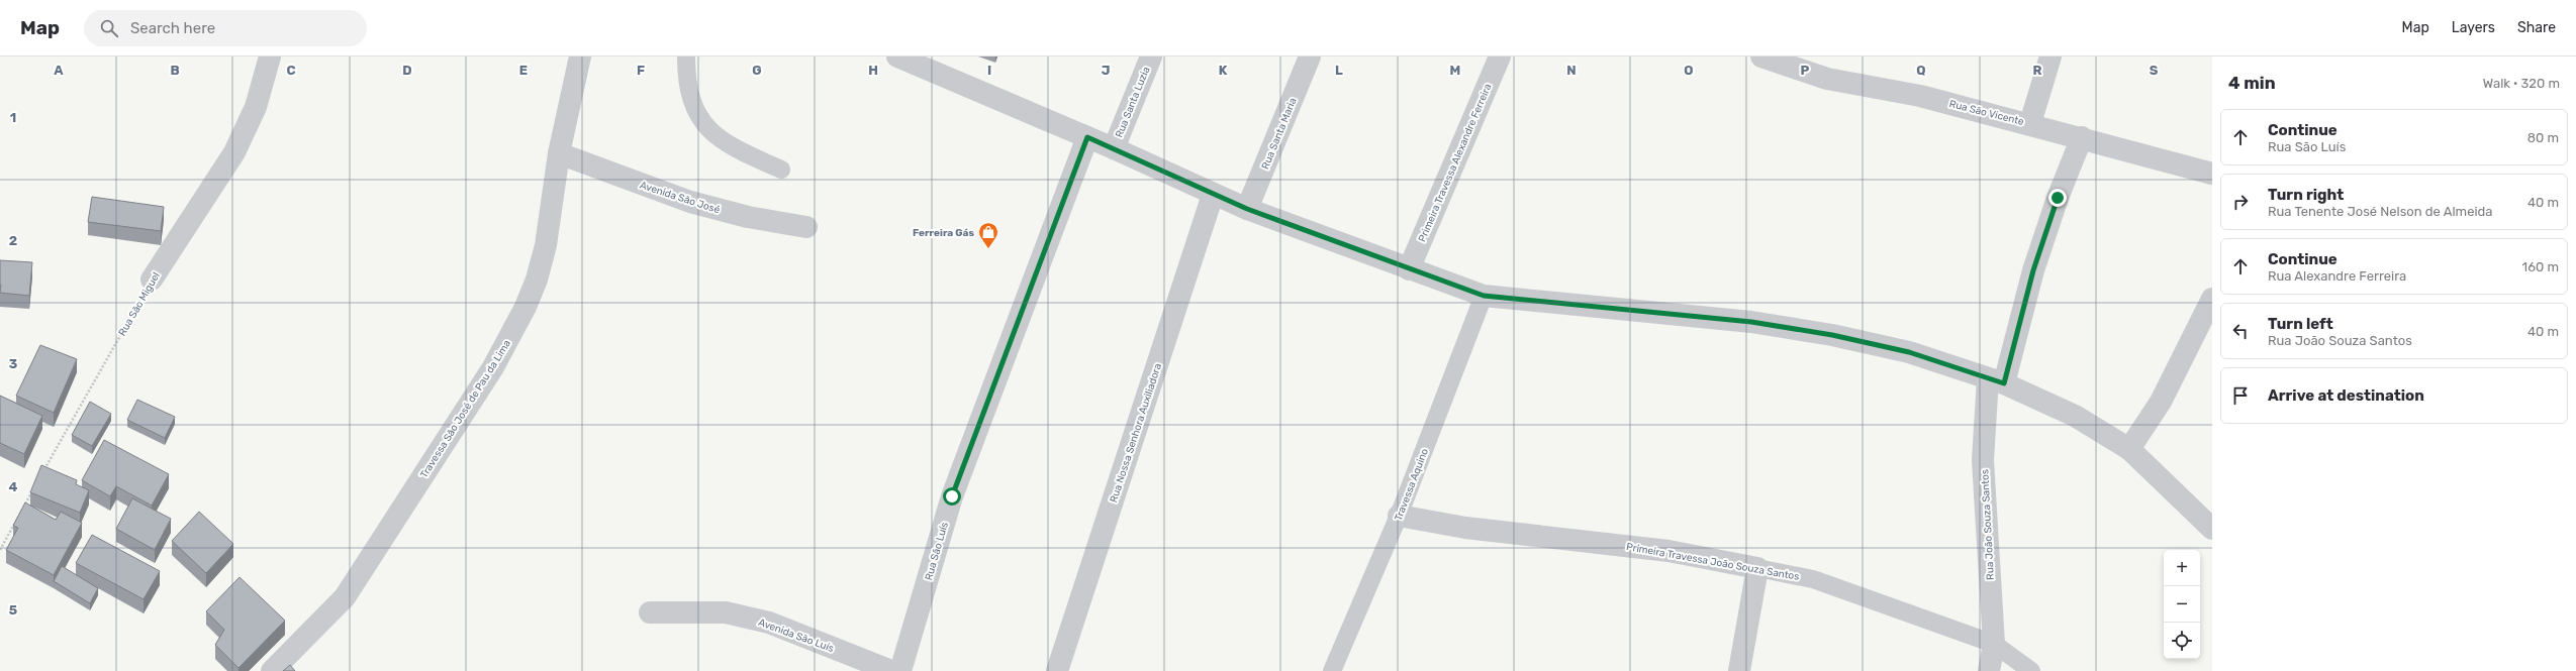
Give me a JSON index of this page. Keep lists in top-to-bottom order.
{
  "streets": {
    "street": [
      "Rua Santa Luzia",
      "Rua São Vicente",
      "Rua Santa Maria",
      "Primeira Travessa Alexandre Ferreira",
      "Avenida São José",
      "Rua São Miguel",
      "Travessa São José de Pau da Lima",
      "Rua Nossa Senhora Auxiliadora",
      "Rua João Souza Santos",
      "Rua São Luís",
      "Primeira Travessa João Souza Santos",
      "Avenida São Luís"
    ],
    "lane": ["Travessa Aquino"]
  },
  "crossings": [
    ["Rua São Vicente", "Rua João Souza Santos"],
    ["Avenida São José", "Travessa São José de Pau da Lima"],
    ["Travessa Aquino", "Primeira Travessa João Souza Santos"],
    ["Rua João Souza Santos", "Primeira Travessa João Souza Santos"]
  ],
  "places": {
    "shop": ["Ferreira Gás"]
  },
  "page": {
    "header": "Map",
    "search": "Search here",
    "nav": ["Map", "Layers", "Share"],
    "heading": ["4 min", "Walk · 320 m"],
    "list": [
      ["Continue", "Rua São Luís", "80 m"],
      ["Turn right", "Rua Tenente José Nelson de Almeida", "40 m"],
      ["Continue", "Rua Alexandre Ferreira", "160 m"],
      ["Turn left", "Rua João Souza Santos", "40 m"],
      "Arrive at destination"
    ],
    "map_buttons": ["+", "−"]
  },
  "grid": {
    "columns": [
      "A",
      "B",
      "C",
      "D",
      "E",
      "F",
      "G",
      "H",
      "I",
      "J",
      "K",
      "L",
      "M",
      "N",
      "O",
      "P",
      "Q",
      "R",
      "S"
    ],
    "rows": [
      "1",
      "2",
      "3",
      "4",
      "5"
    ]
  }
}
